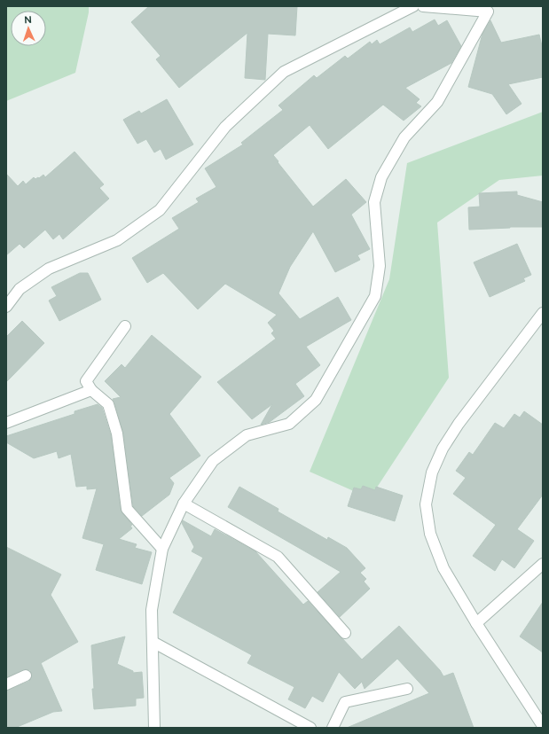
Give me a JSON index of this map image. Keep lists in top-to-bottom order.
{
  "north": "top"
}
